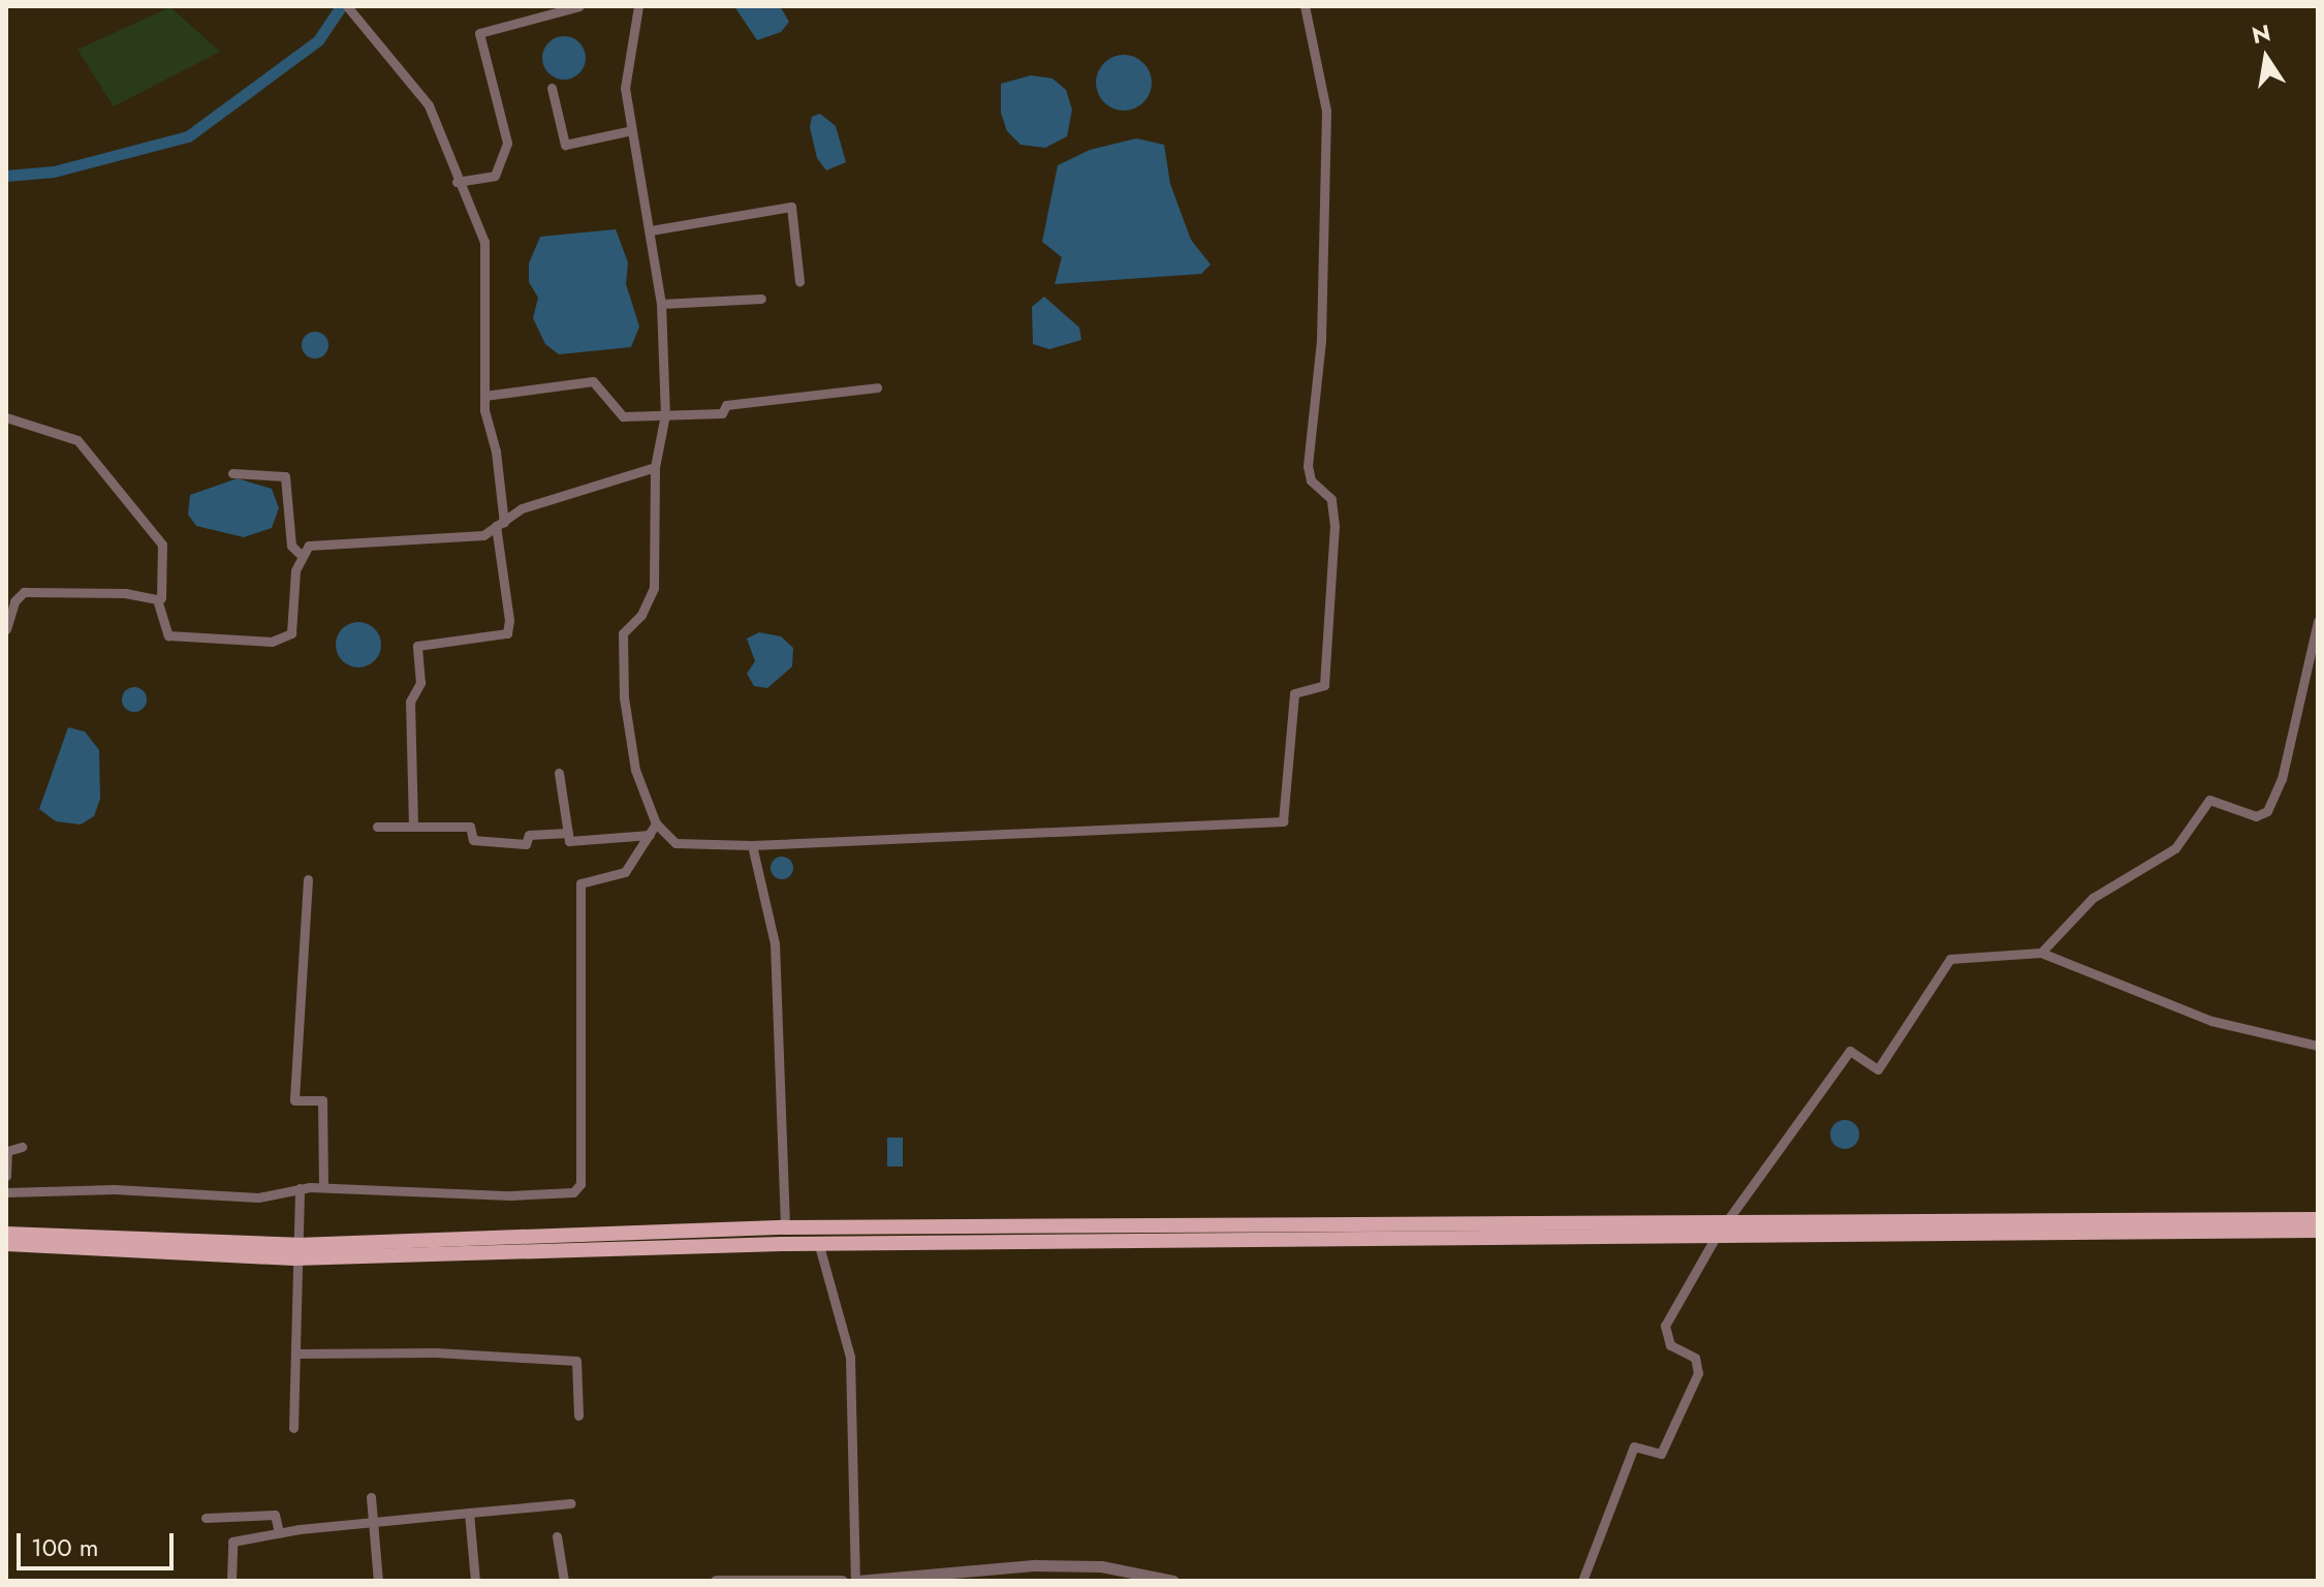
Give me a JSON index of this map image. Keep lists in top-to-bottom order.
{
  "scale_bar": "100 m",
  "north": "top"
}
